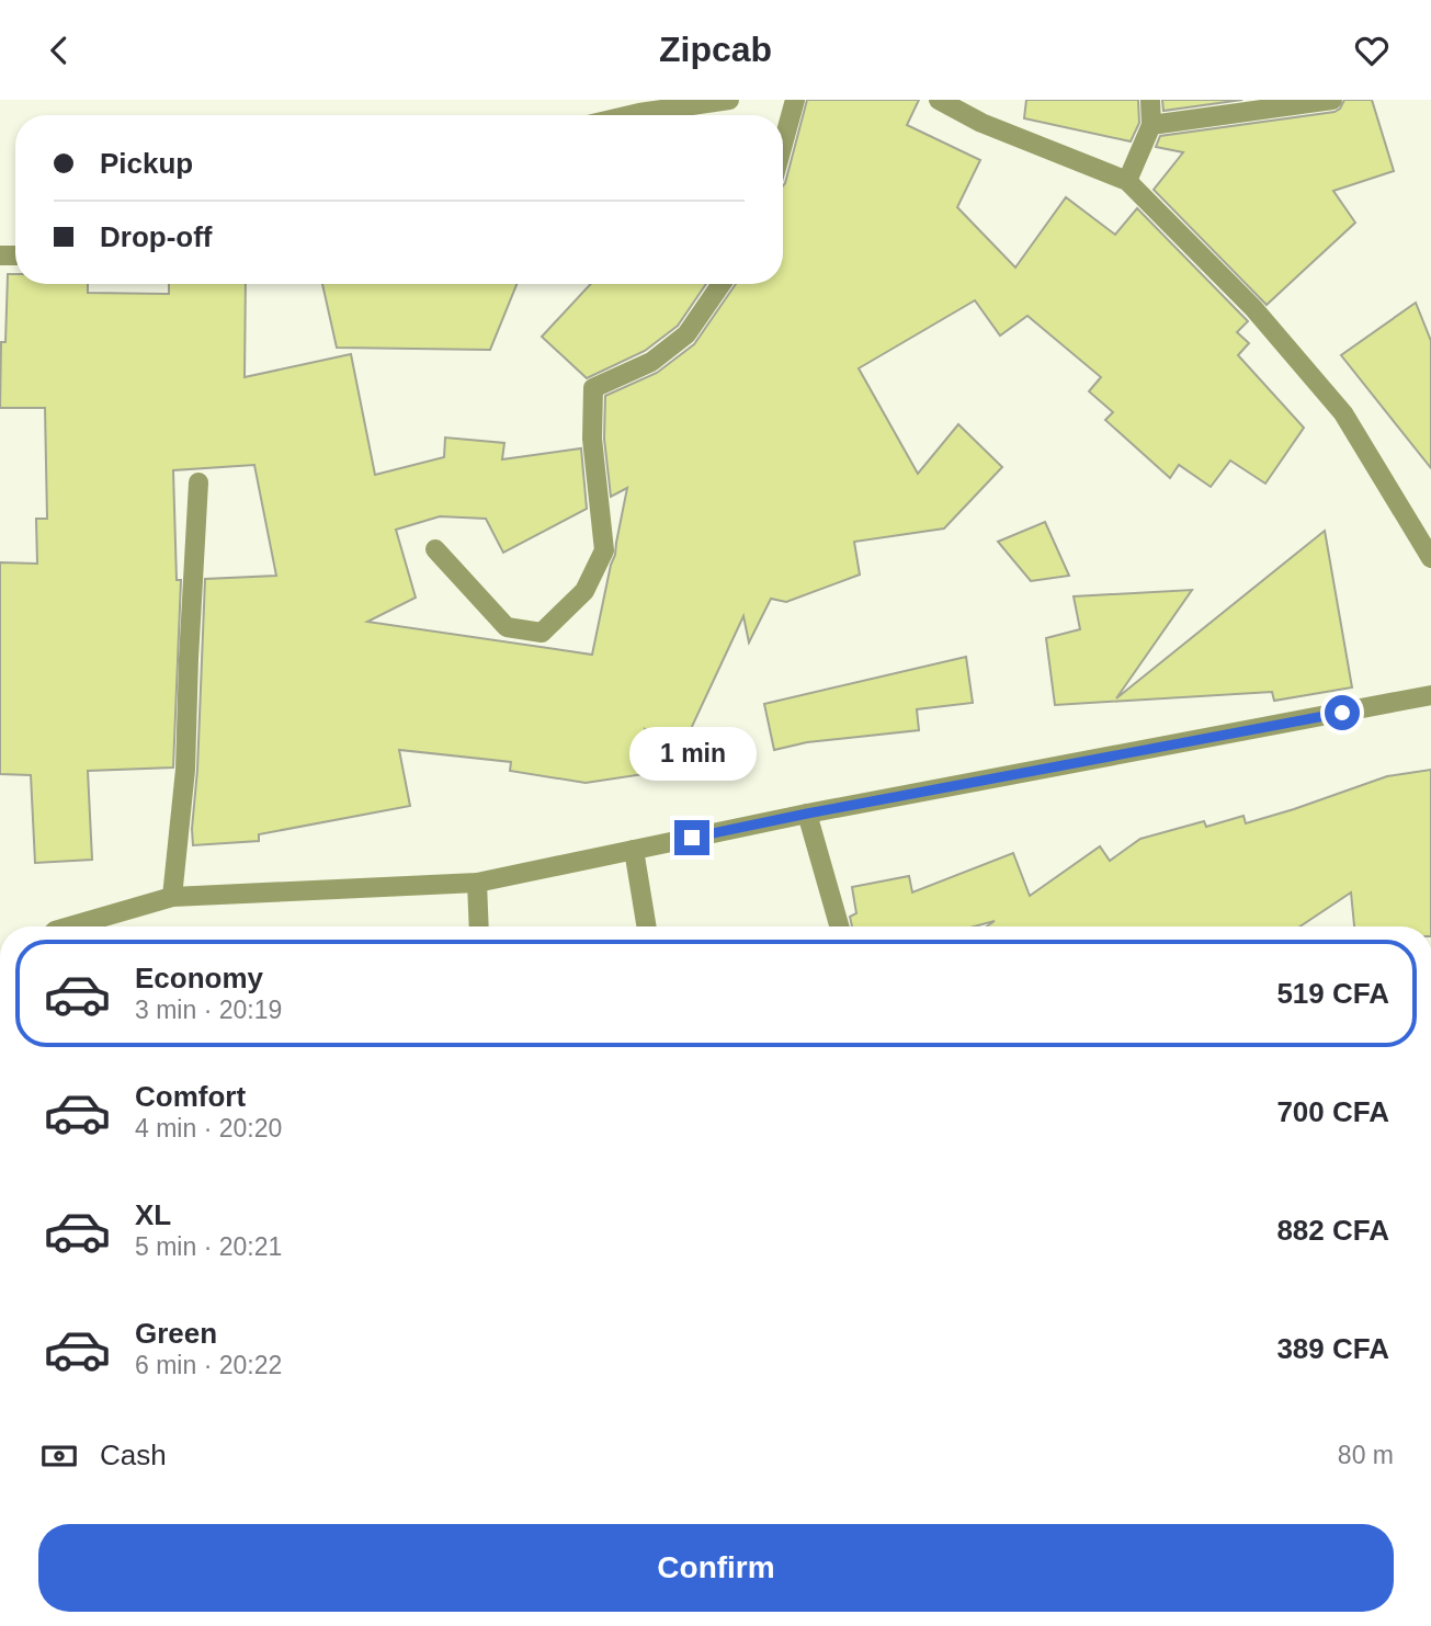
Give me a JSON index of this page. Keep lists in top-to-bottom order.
{
  "page": {
    "header": "Zipcab",
    "banner": ["Pickup", "Drop-off"],
    "bubble": "1 min",
    "list": [
      {
        "name": "Economy",
        "note": "3 min · 20:19",
        "value": "519 CFA"
      },
      {
        "name": "Comfort",
        "note": "4 min · 20:20",
        "value": "700 CFA"
      },
      {
        "name": "XL",
        "note": "5 min · 20:21",
        "value": "882 CFA"
      },
      {
        "name": "Green",
        "note": "6 min · 20:22",
        "value": "389 CFA"
      }
    ],
    "pay": ["Cash", "80 m"],
    "buttons": "Confirm"
  }
}
